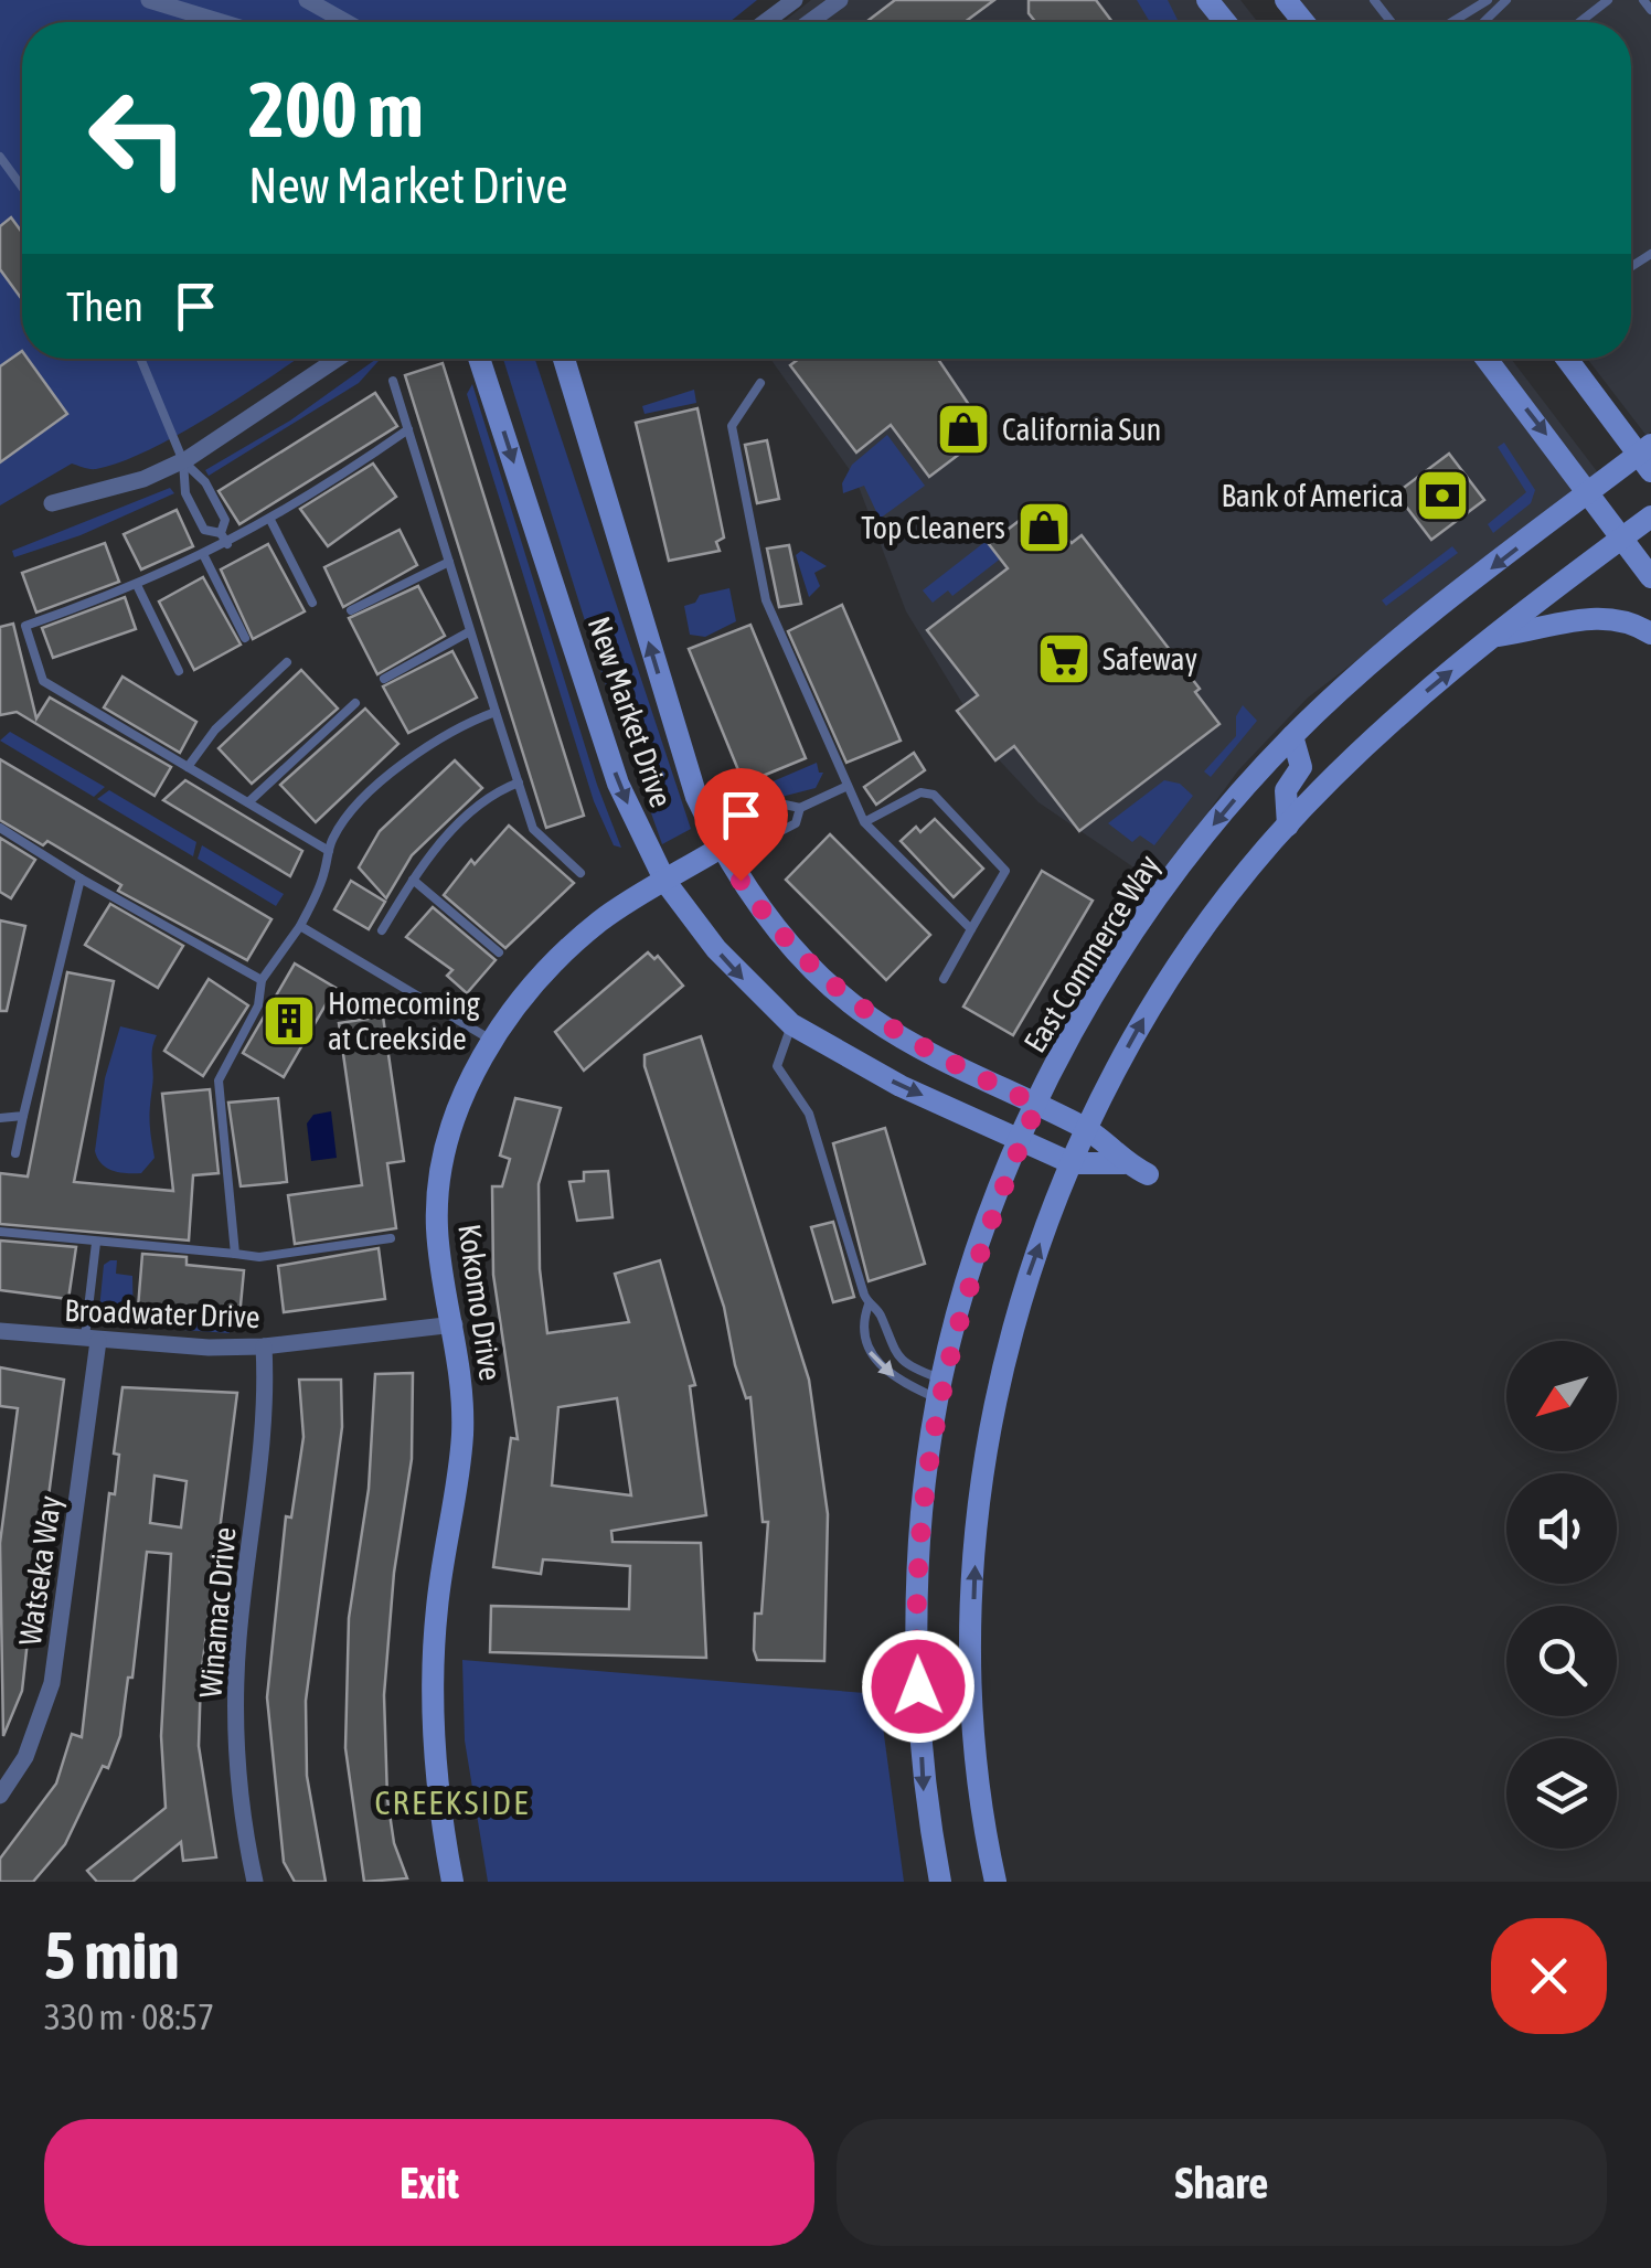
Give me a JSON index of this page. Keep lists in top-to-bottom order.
{
  "streets": {
    "main road": ["New Market Drive", "East Commerce Way", "Kokomo Drive"],
    "street": ["Broadwater Drive", "Watseka Way", "Winamac Drive"]
  },
  "crossings": [
    ["New Market Drive", "East Commerce Way"],
    ["New Market Drive", "Kokomo Drive"],
    ["Kokomo Drive", "Broadwater Drive"],
    ["Broadwater Drive", "Watseka Way"],
    ["Broadwater Drive", "Winamac Drive"]
  ],
  "districts": ["CREEKSIDE"],
  "places": {
    "shop": ["California Sun", "Top Cleaners"],
    "bank": ["Bank of America"],
    "supermarket": ["Safeway"],
    "building": ["Homecoming at Creekside"]
  },
  "north": "bottom left",
  "page": {
    "turn": ["200 m", "New Market Drive"],
    "then": "Then",
    "heading": ["5 min", "330 m · 08:57"],
    "buttons": ["Exit", "Share"]
  }
}
